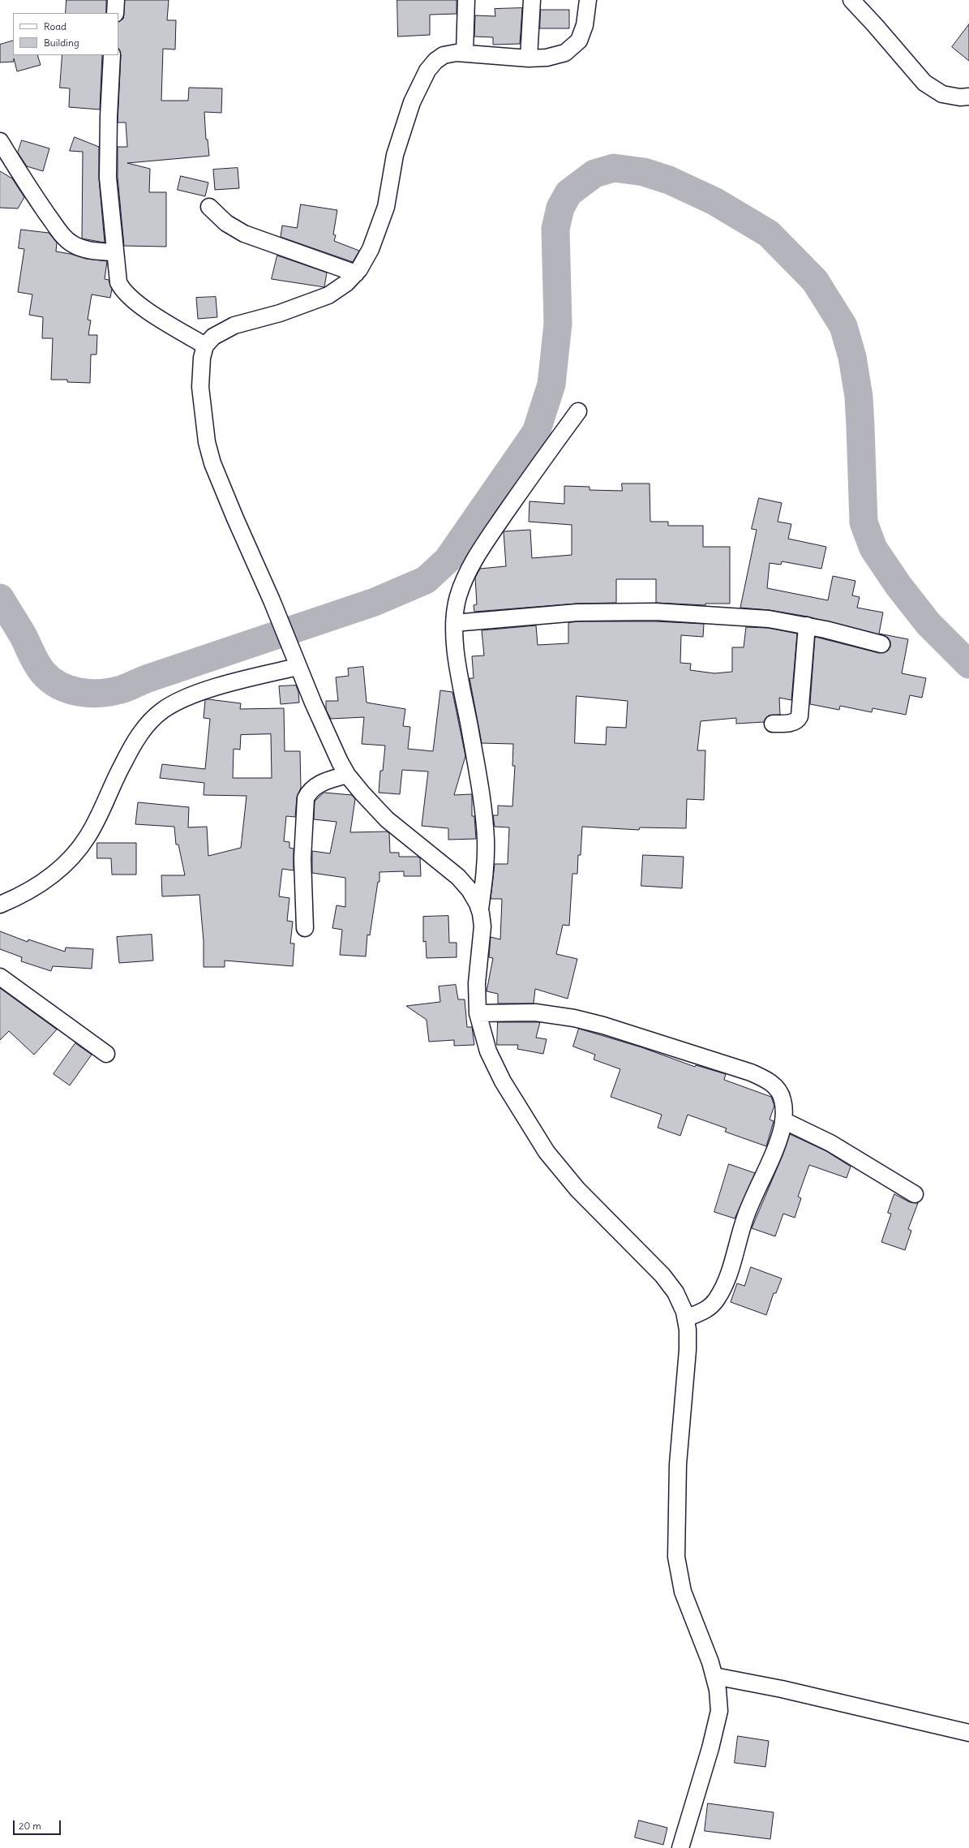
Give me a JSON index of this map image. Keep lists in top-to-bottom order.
{
  "legend": ["Road", "Building"],
  "scale_bar": "20 m"
}
